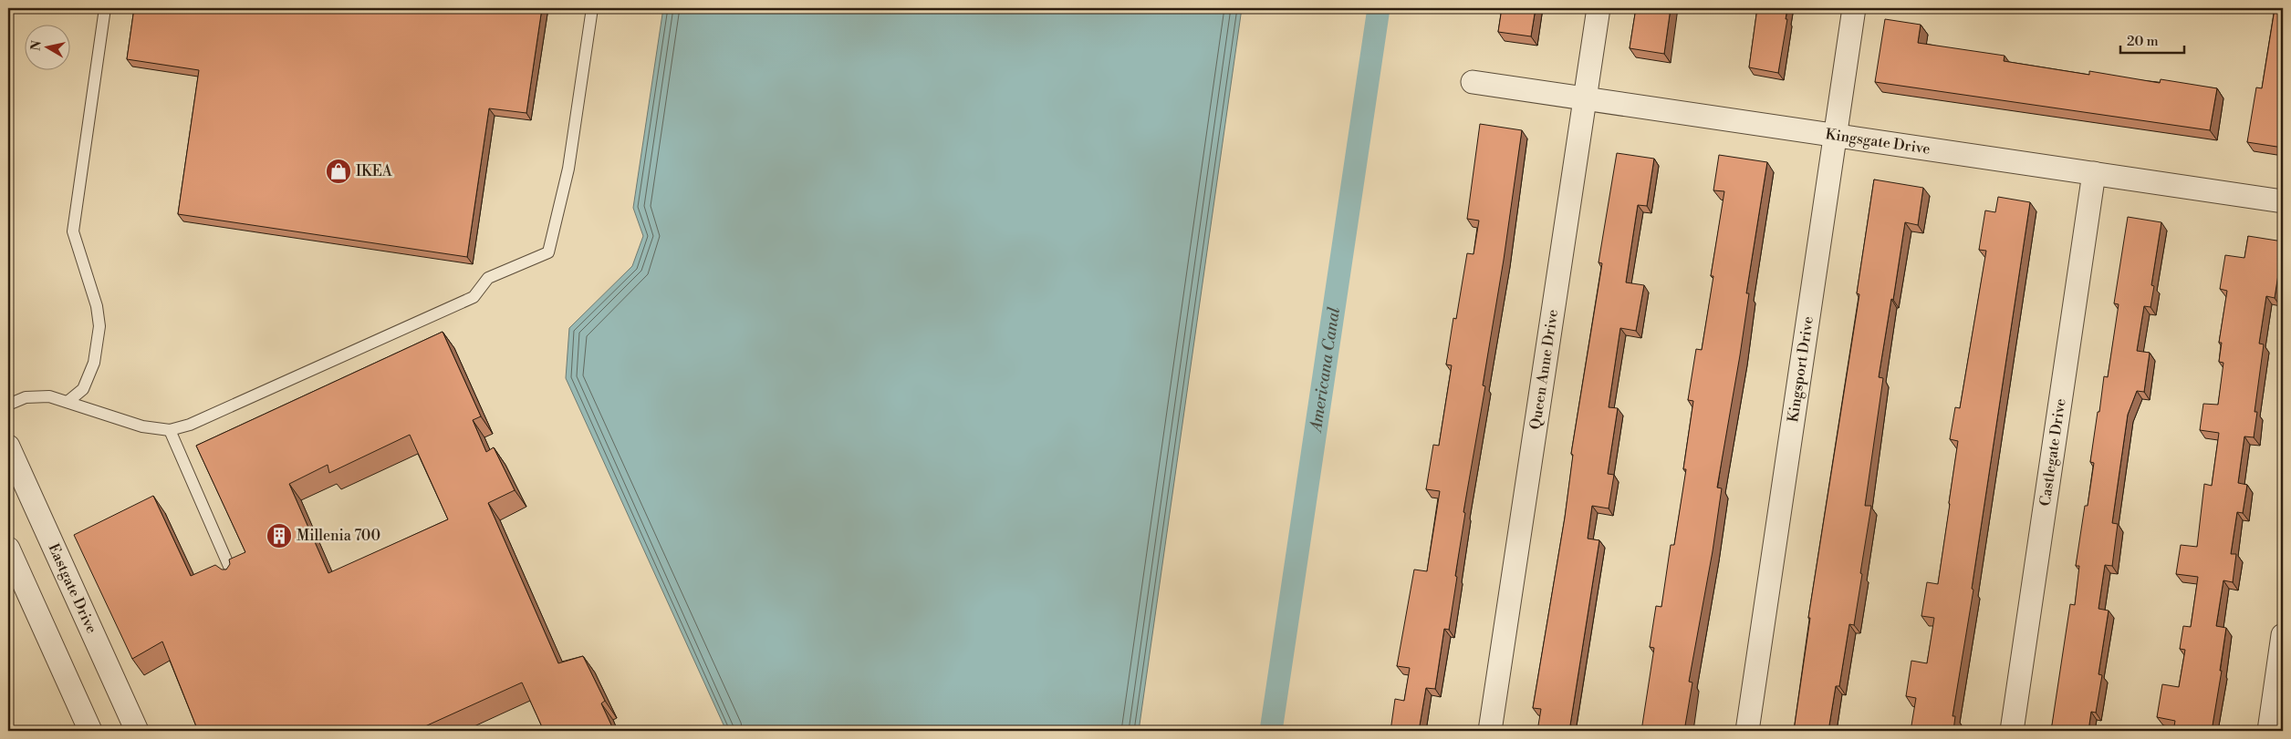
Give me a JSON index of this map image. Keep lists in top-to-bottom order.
{
  "streets": {
    "street": [
      "Kingsgate Drive",
      "Queen Anne Drive",
      "Kingsport Drive",
      "Castlegate Drive",
      "Eastgate Drive"
    ]
  },
  "crossings": [
    ["Kingsgate Drive", "Queen Anne Drive"],
    ["Kingsgate Drive", "Kingsport Drive"],
    ["Kingsgate Drive", "Castlegate Drive"]
  ],
  "water": ["Americana Canal"],
  "places": {
    "shop": ["IKEA"],
    "building": ["Millenia 700"]
  },
  "scale_bar": "20 m",
  "north": "left"
}
